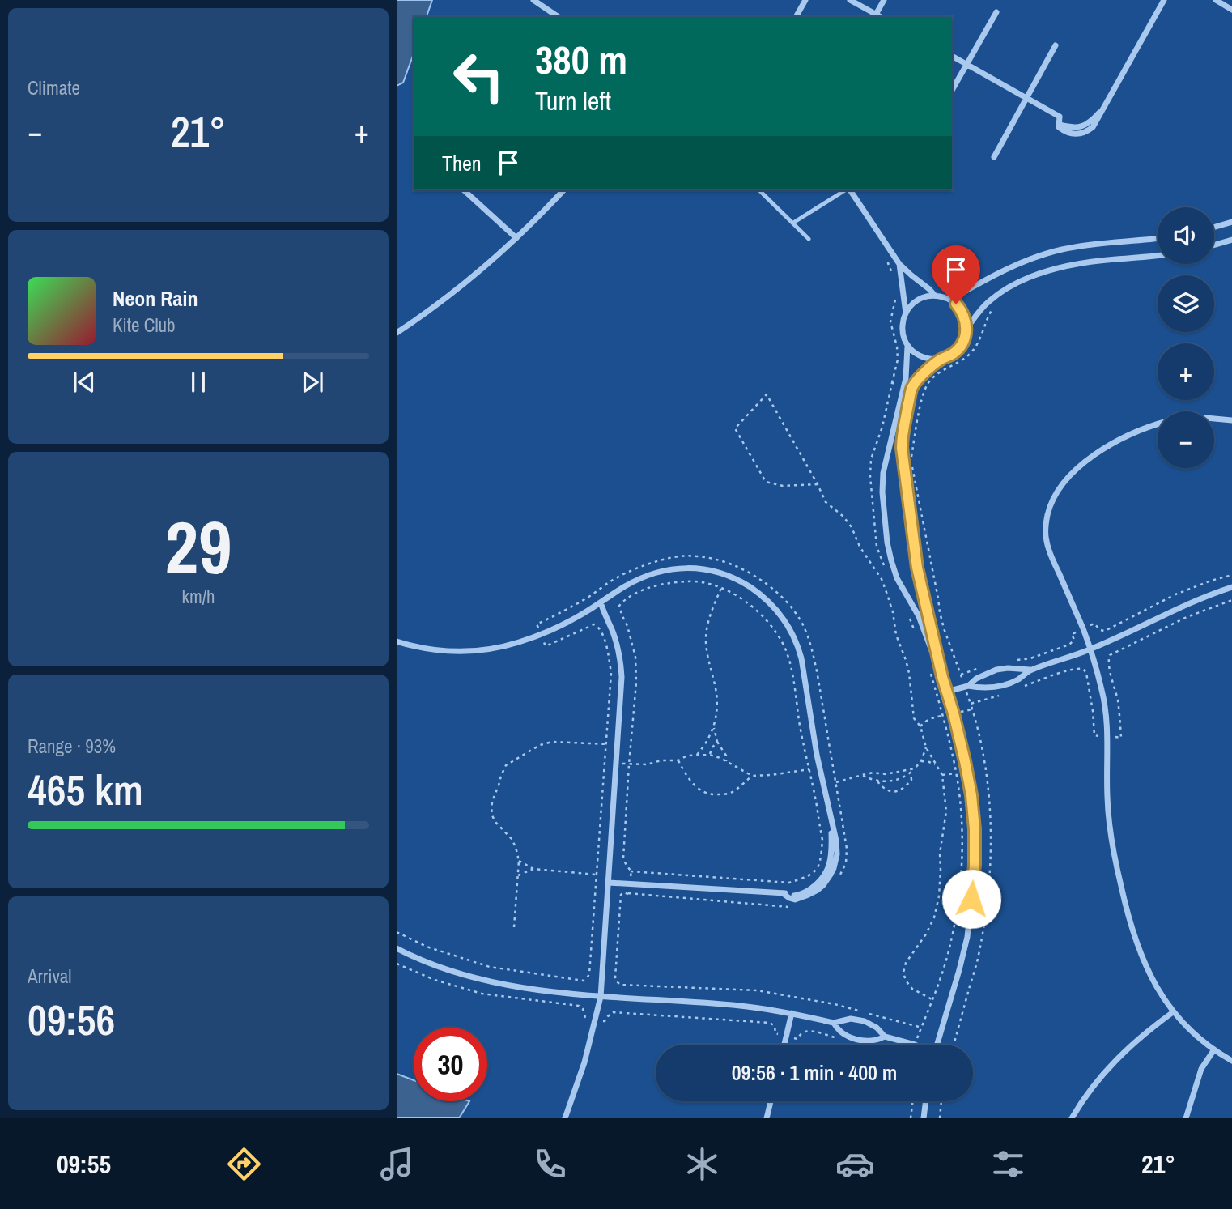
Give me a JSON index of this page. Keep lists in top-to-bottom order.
{
  "page": {
    "tile": [
      "Climate",
      ["29", "km/h"],
      ["Range · 93%", "465 km"],
      ["Arrival", "09:56"]
    ],
    "turn": ["380 m", "Turn left"],
    "heat": ["−", "21°", "+"],
    "then": "Then",
    "map_buttons": ["+", "−"],
    "song": ["Neon Rain", "Kite Club"],
    "limit": "30",
    "trip": "09:56 · 1 min · 400 m",
    "tabs": ["09:55", "21°"]
  }
}
